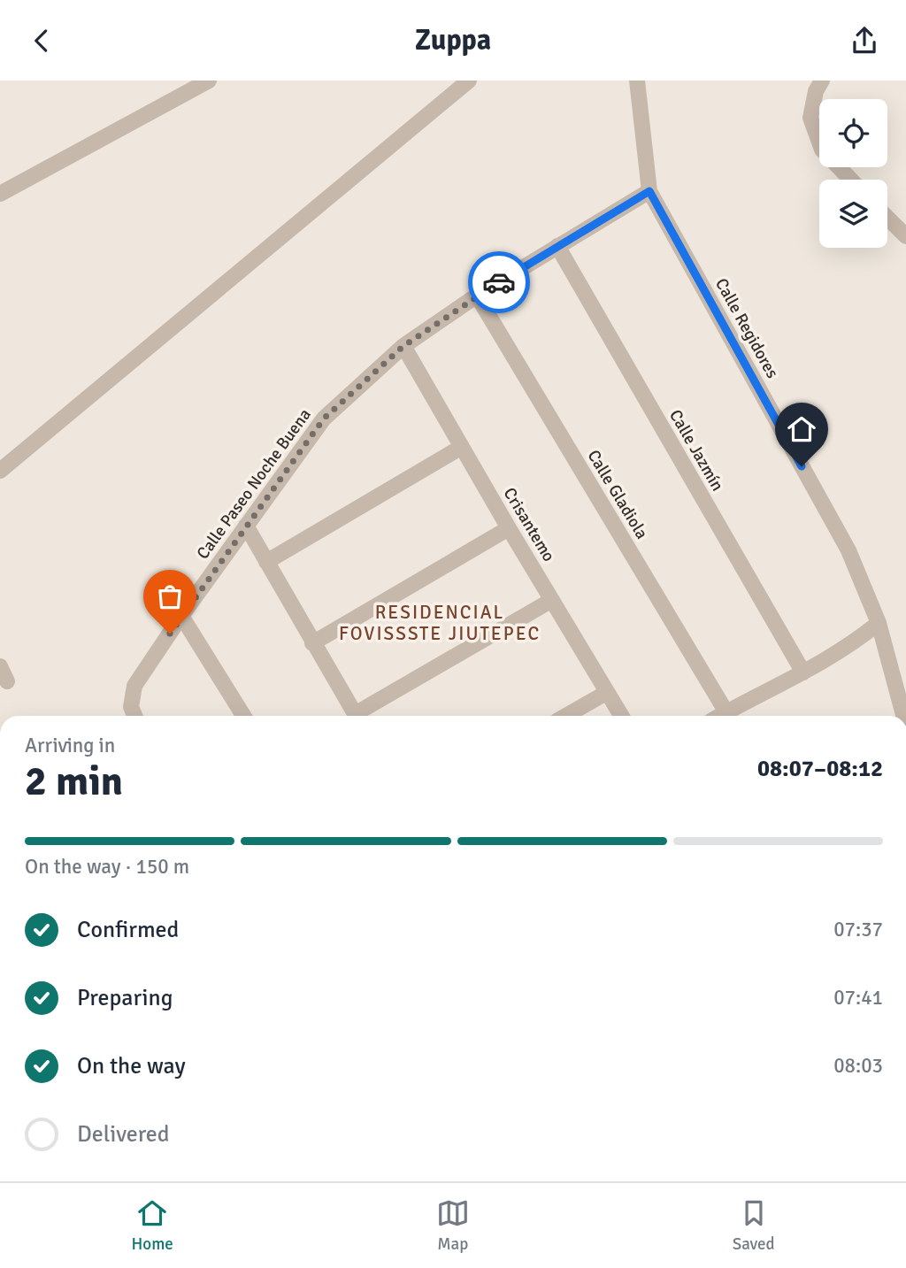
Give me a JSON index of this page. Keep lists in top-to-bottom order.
{
  "streets": {
    "street": [
      "Calle Regidores",
      "Calle Jazmín",
      "Calle Paseo Noche Buena",
      "Calle Gladiola",
      "Crisantemo"
    ]
  },
  "crossings": [
    ["Calle Regidores", "Calle Paseo Noche Buena"],
    ["Calle Jazmín", "Calle Paseo Noche Buena"],
    ["Calle Paseo Noche Buena", "Calle Gladiola"],
    ["Calle Paseo Noche Buena", "Crisantemo"]
  ],
  "districts": ["RESIDENCIAL FOVISSSTE JIUTEPEC"],
  "page": {
    "header": "Zuppa",
    "heading": ["2 min", "Arriving in", "08:07–08:12"],
    "bar": "On the way · 150 m",
    "list": [
      ["Confirmed", "07:37"],
      ["Preparing", "07:41"],
      ["On the way", "08:03"],
      "Delivered"
    ],
    "tabs": ["Home", "Map", "Saved"]
  }
}
